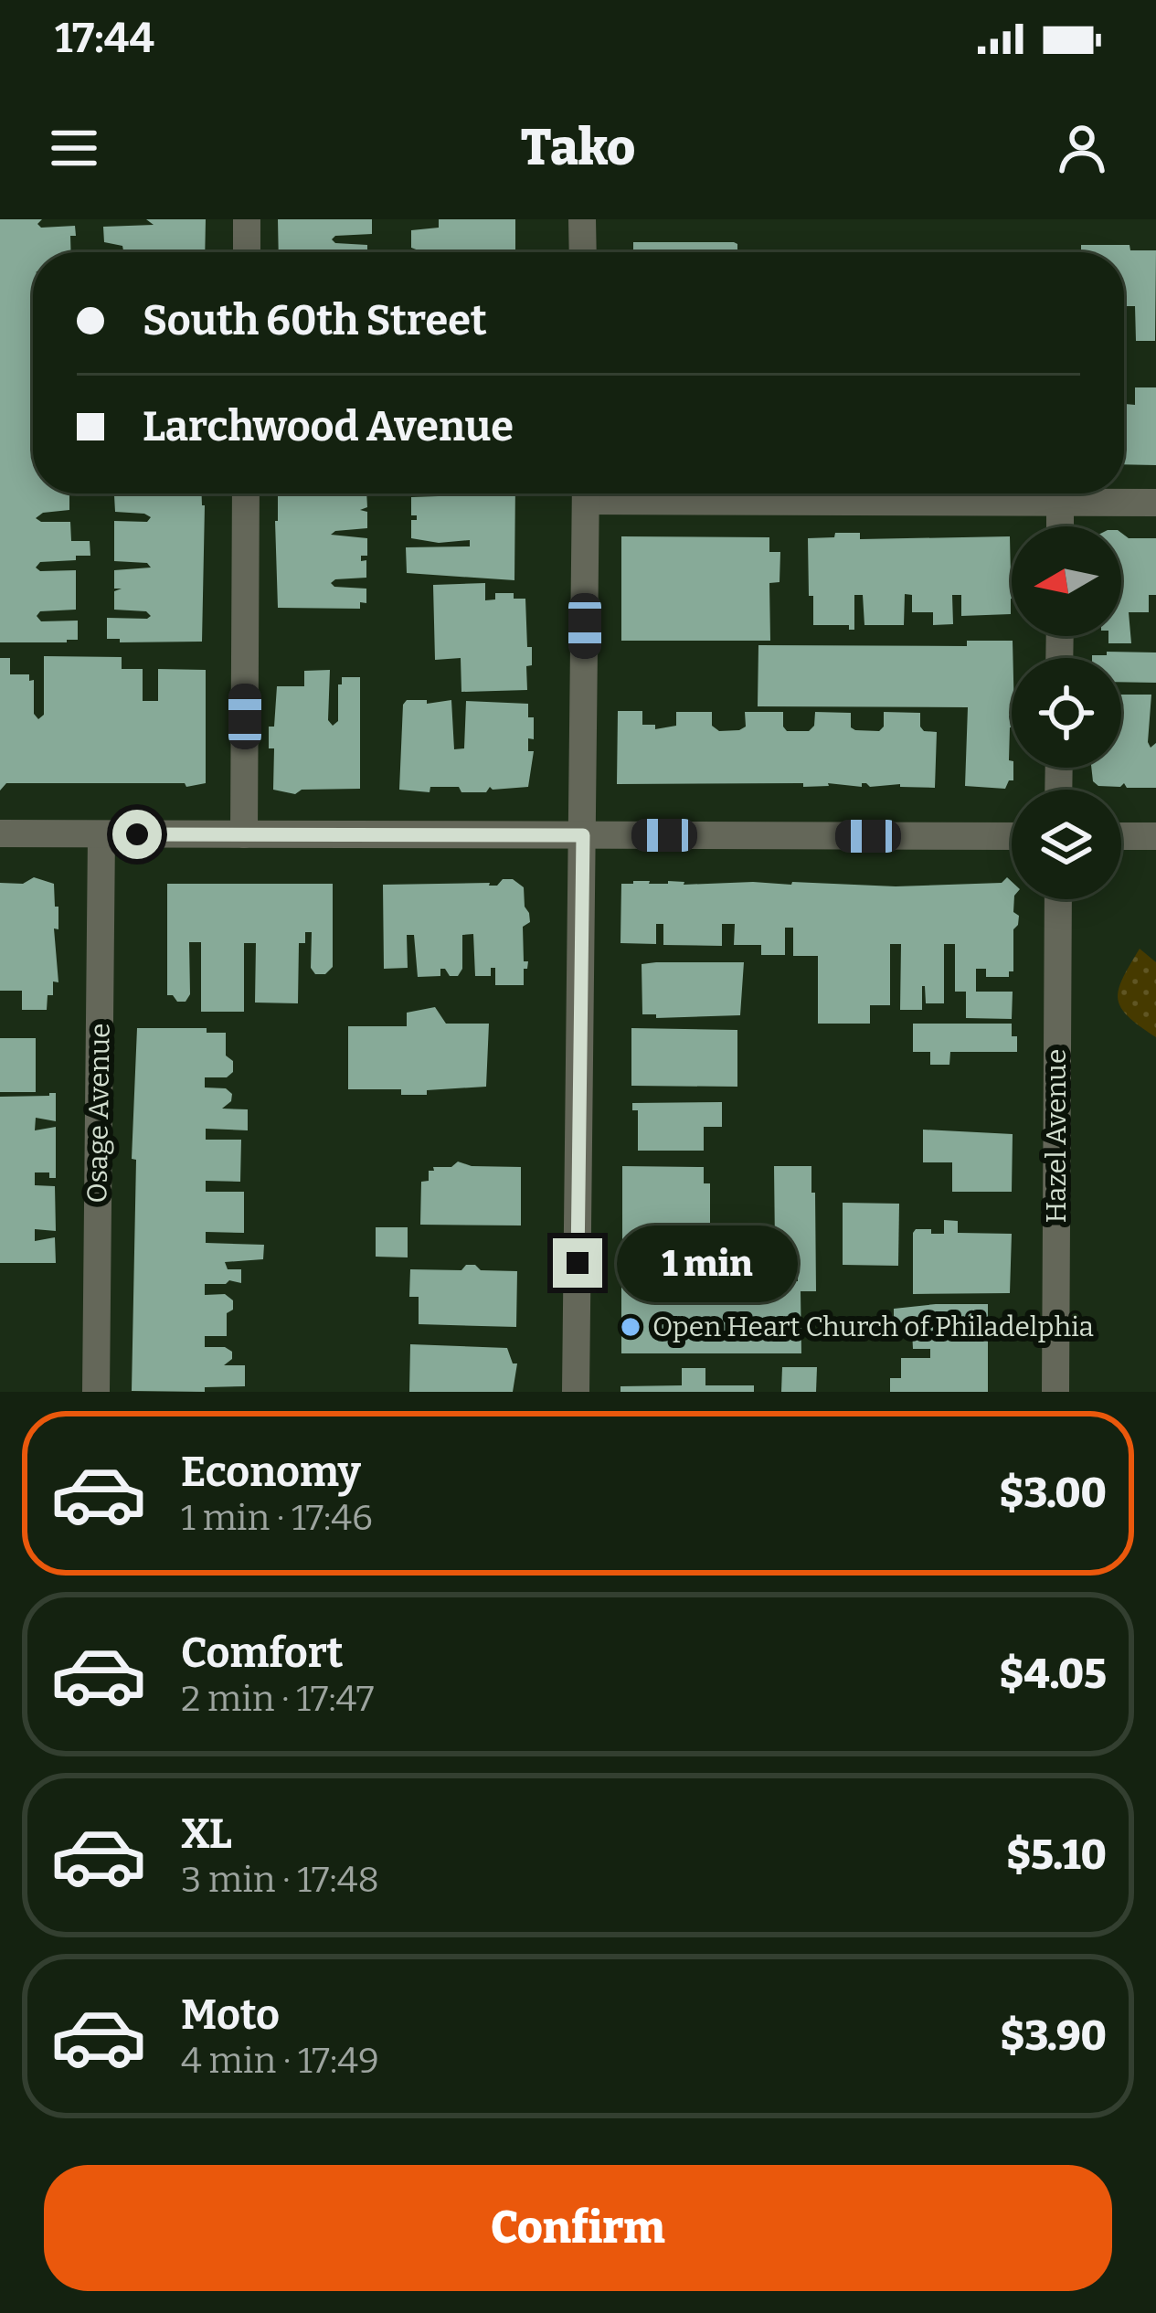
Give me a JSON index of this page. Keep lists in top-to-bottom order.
{
  "streets": {
    "street": ["Osage Avenue", "Hazel Avenue"]
  },
  "places": ["Open Heart Church of Philadelphia"],
  "north": "left",
  "page": {
    "status": "17:44",
    "header": "Tako",
    "banner": ["South 60th Street", "Larchwood Avenue"],
    "bubble": "1 min",
    "list": [
      {
        "name": "Economy",
        "note": "1 min · 17:46",
        "value": "$3.00"
      },
      {
        "name": "Comfort",
        "note": "2 min · 17:47",
        "value": "$4.05"
      },
      {
        "name": "XL",
        "note": "3 min · 17:48",
        "value": "$5.10"
      },
      {
        "name": "Moto",
        "note": "4 min · 17:49",
        "value": "$3.90"
      }
    ],
    "buttons": "Confirm"
  }
}
